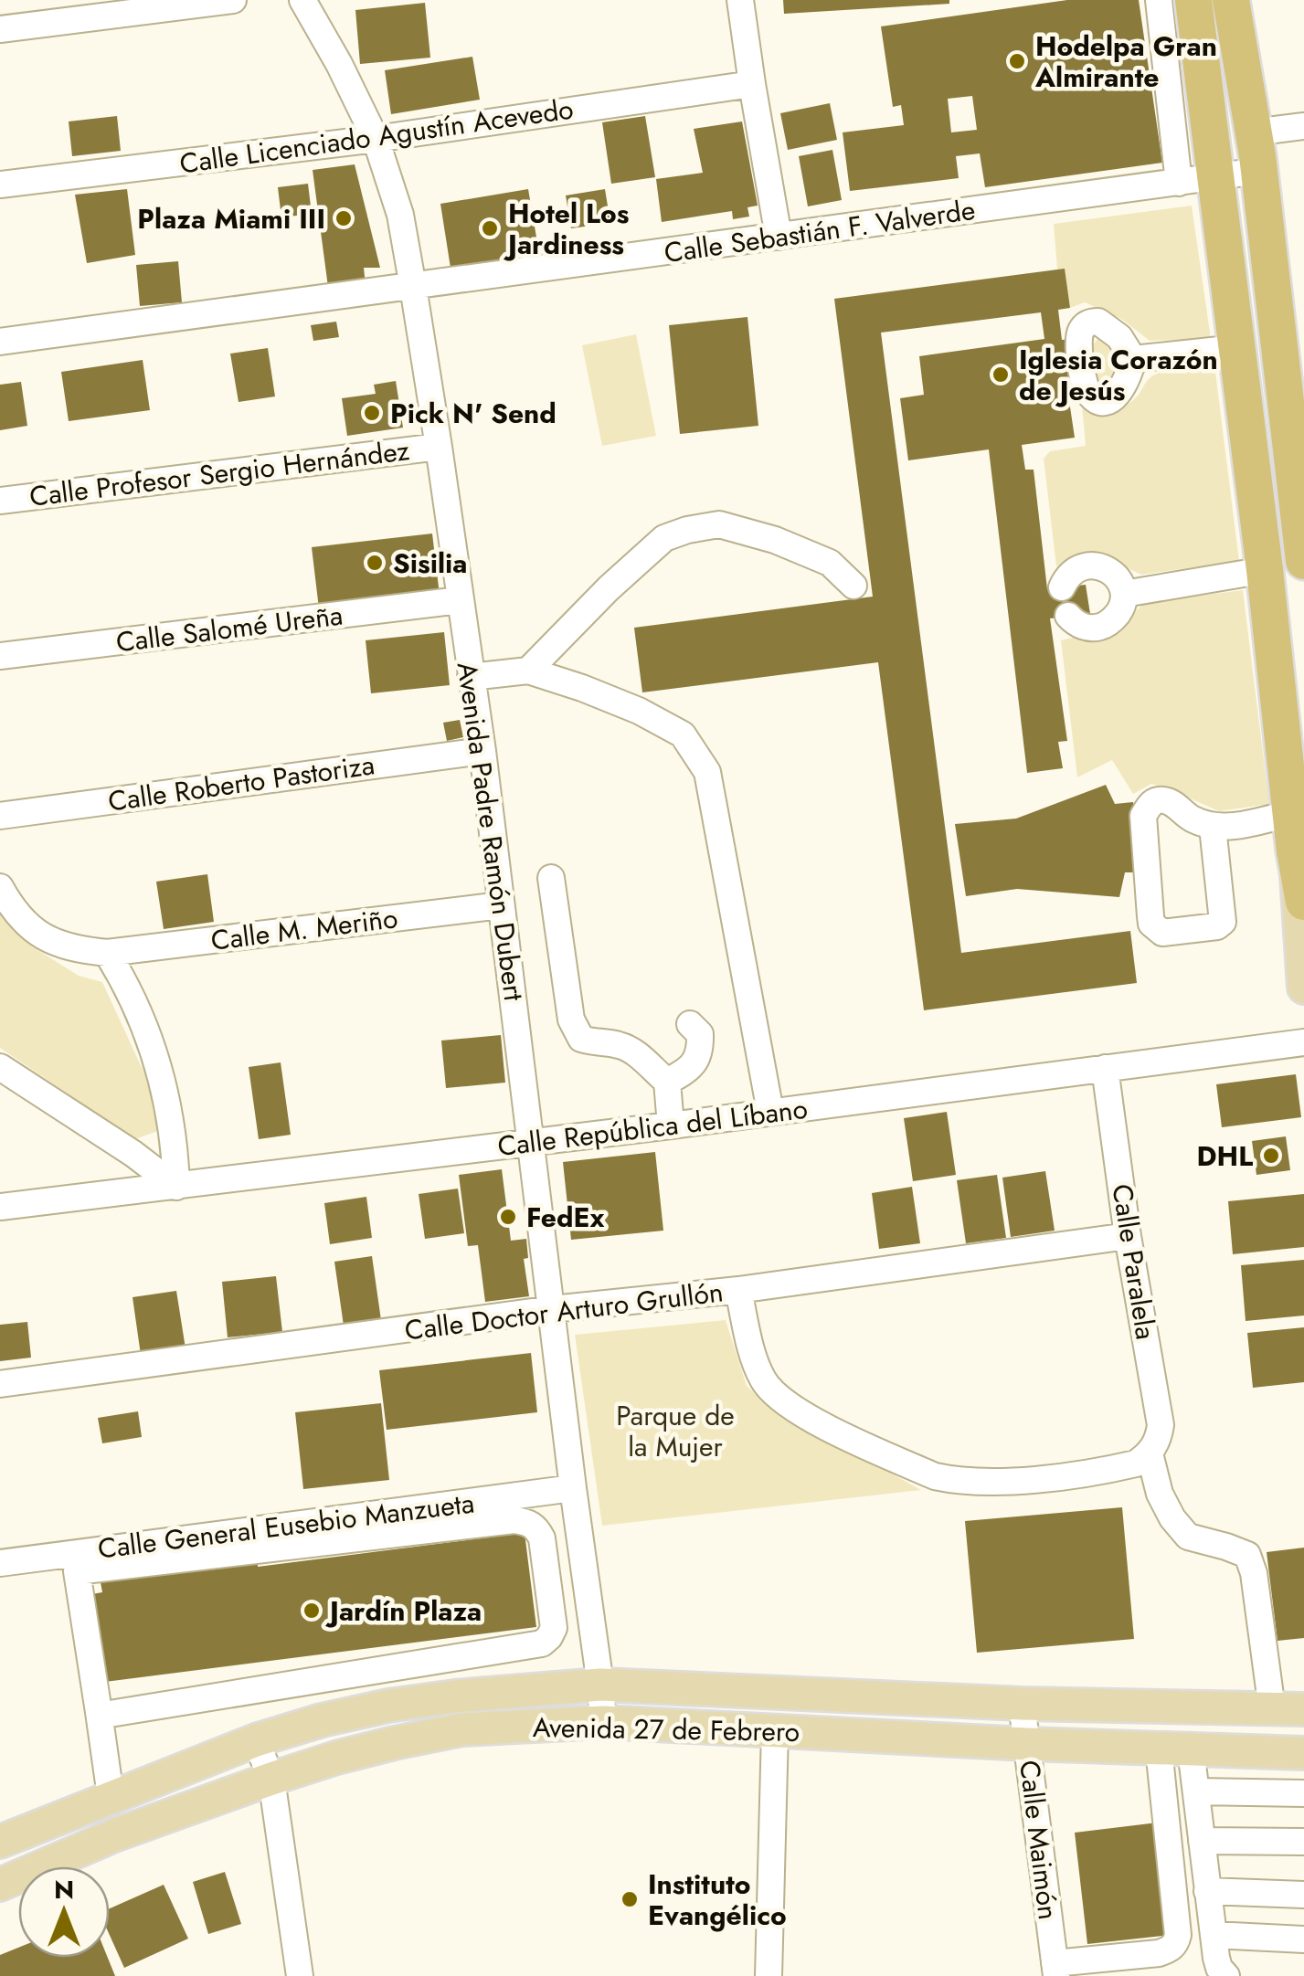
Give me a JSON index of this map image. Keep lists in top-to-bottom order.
{
  "streets": {
    "main road": ["Avenida 27 de Febrero"],
    "street": [
      "Calle Licenciado Agustín Acevedo",
      "Calle Sebastián F. Valverde",
      "Calle Profesor Sergio Hernández",
      "Calle Salomé Ureña",
      "Calle Roberto Pastoriza",
      "Avenida Padre Ramón Dubert",
      "Calle M. Meriño",
      "Calle República del Líbano",
      "Calle Paralela",
      "Calle Doctor Arturo Grullón",
      "Calle General Eusebio Manzueta",
      "Calle Maimón"
    ]
  },
  "crossings": [
    ["Calle Licenciado Agustín Acevedo", "Avenida Padre Ramón Dubert"],
    ["Calle Sebastián F. Valverde", "Avenida Padre Ramón Dubert"],
    ["Calle Profesor Sergio Hernández", "Avenida Padre Ramón Dubert"],
    ["Calle Salomé Ureña", "Avenida Padre Ramón Dubert"],
    ["Calle Roberto Pastoriza", "Avenida Padre Ramón Dubert"],
    ["Avenida Padre Ramón Dubert", "Calle M. Meriño"],
    ["Avenida Padre Ramón Dubert", "Calle República del Líbano"],
    ["Avenida Padre Ramón Dubert", "Calle Doctor Arturo Grullón"],
    ["Avenida Padre Ramón Dubert", "Calle General Eusebio Manzueta"],
    ["Avenida Padre Ramón Dubert", "Avenida 27 de Febrero"],
    ["Calle República del Líbano", "Calle Paralela"],
    ["Calle Paralela", "Calle Doctor Arturo Grullón"],
    ["Avenida 27 de Febrero", "Calle Maimón"]
  ],
  "parks": ["Parque de la Mujer"],
  "places": [
    "Hodelpa Gran Almirante",
    "Plaza Miami III",
    "Hotel Los Jardiness",
    "Iglesia Corazón de Jesús",
    "Pick N' Send",
    "Sisilia",
    "DHL",
    "FedEx",
    "Jardín Plaza",
    "Instituto Evangélico"
  ],
  "north": "top"
}
